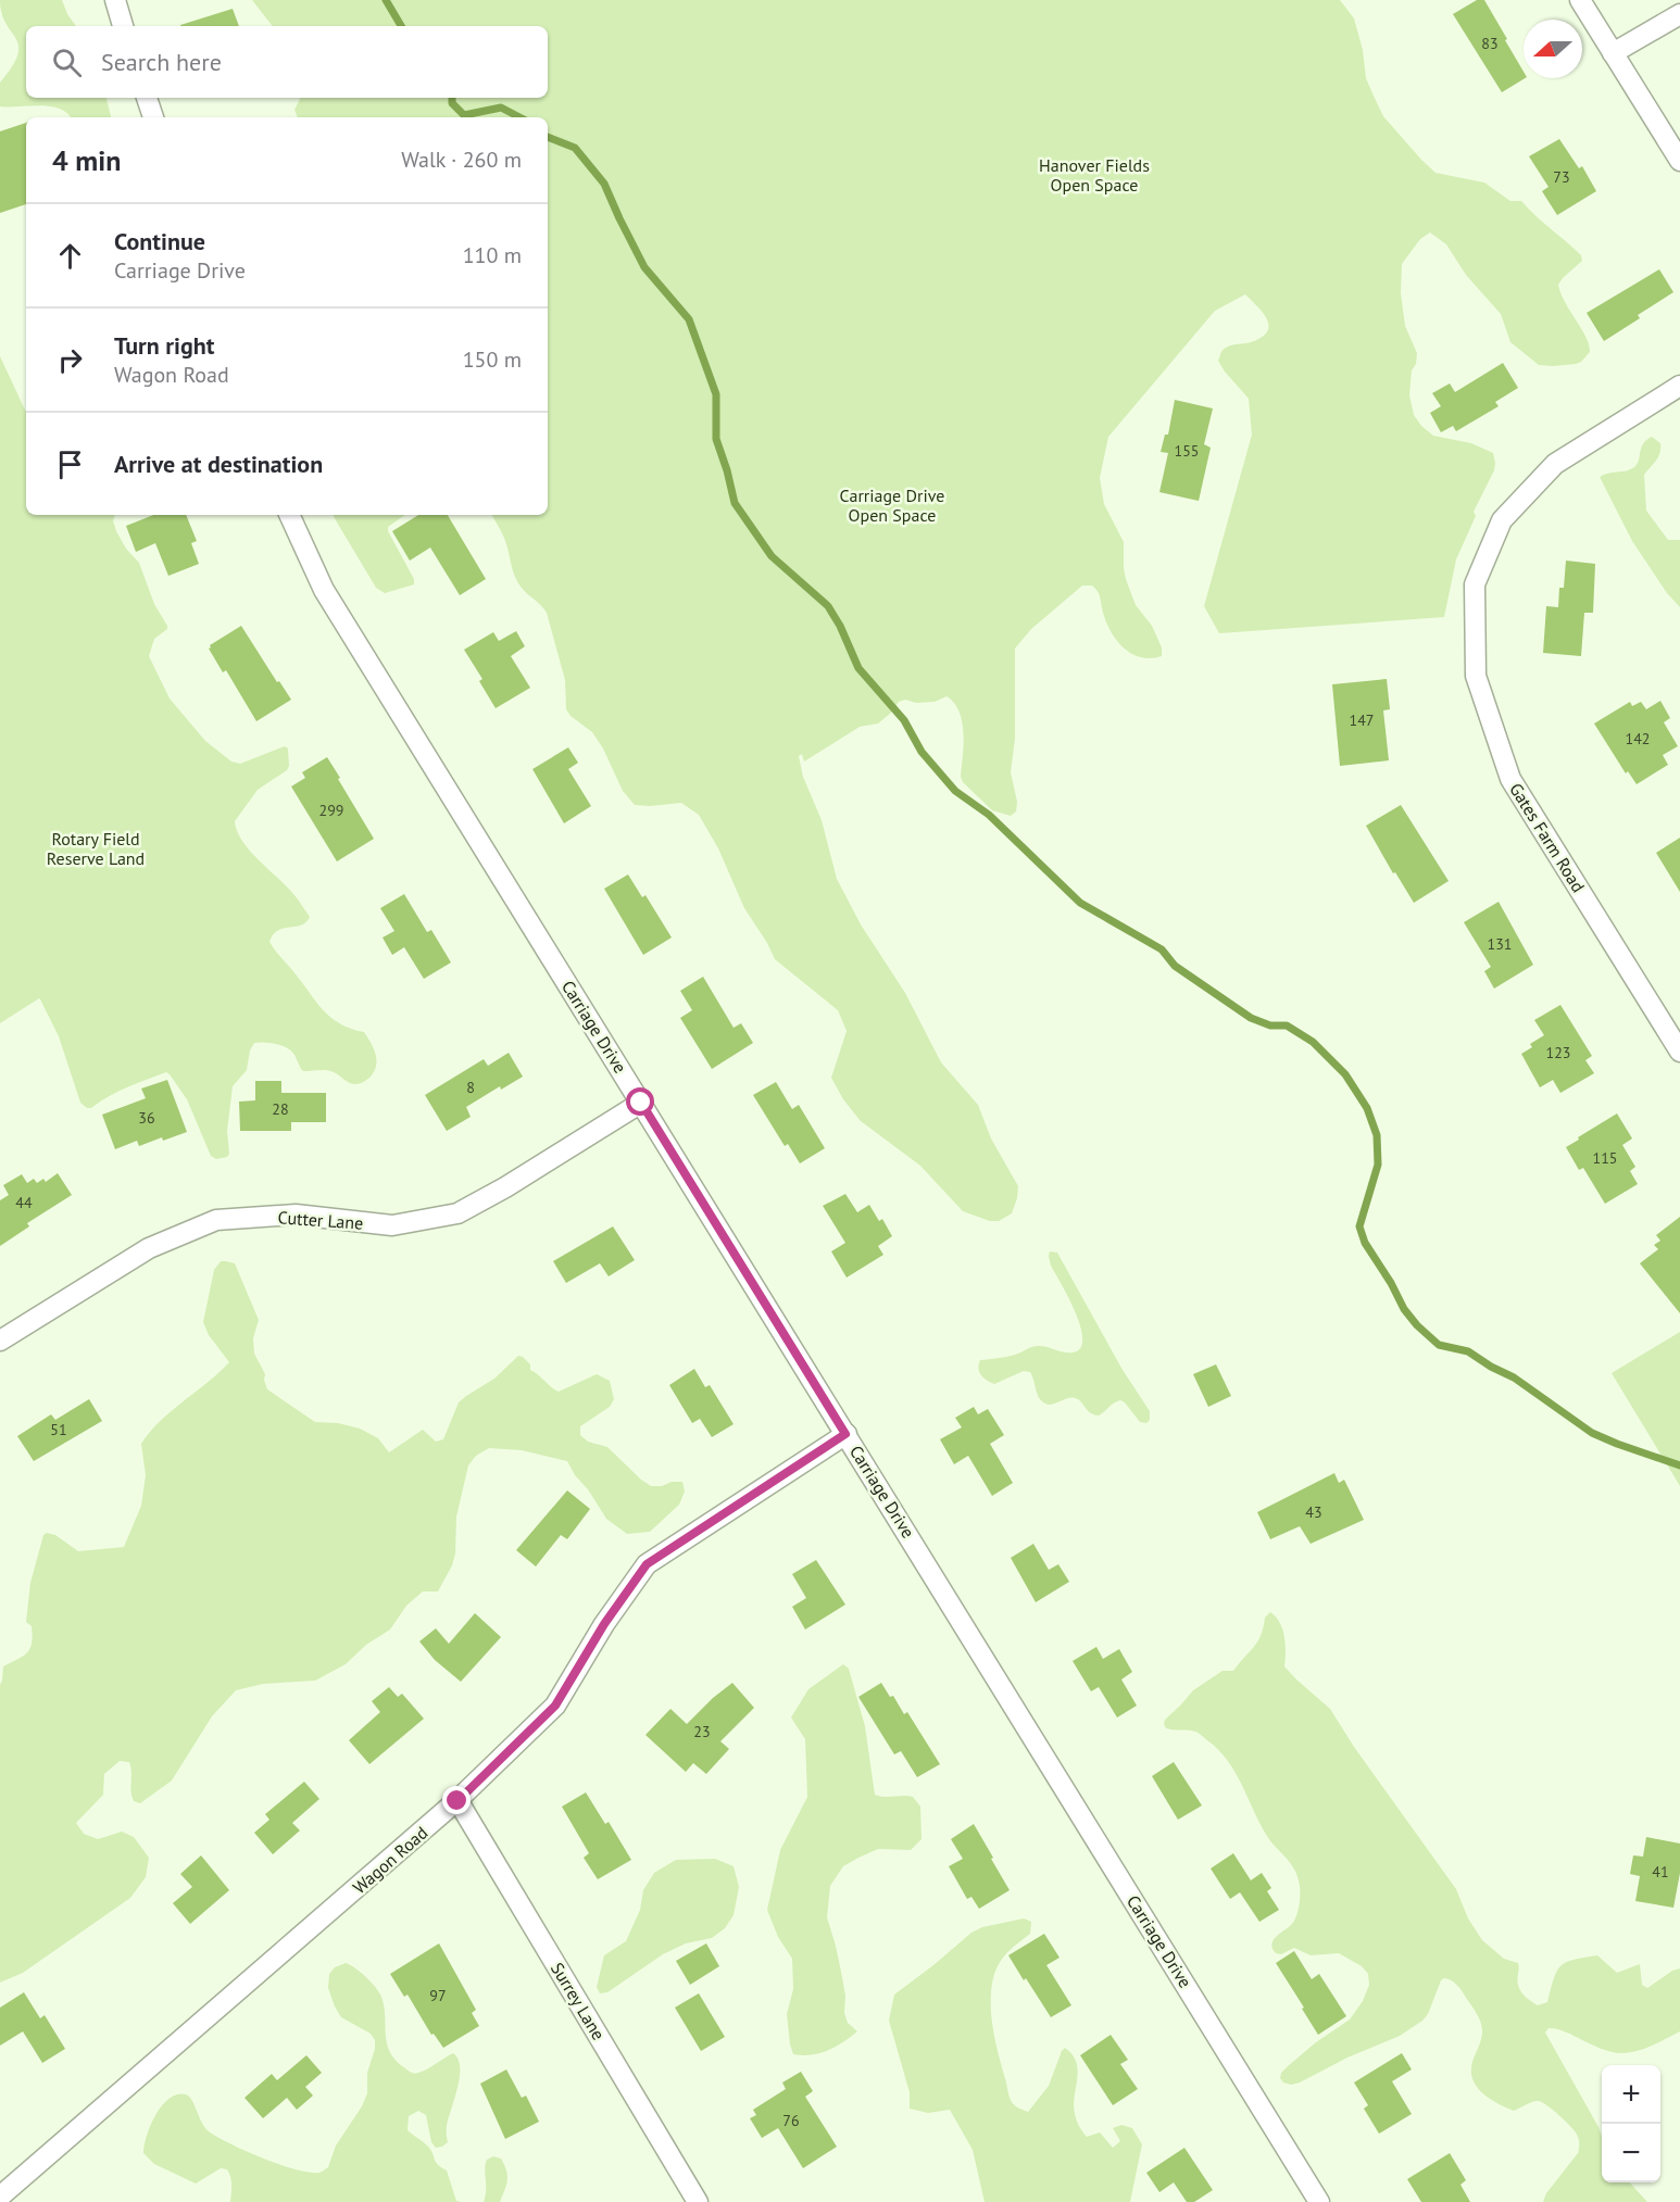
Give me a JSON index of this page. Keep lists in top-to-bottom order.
{
  "streets": {
    "street": [
      "Gates Farm Road",
      "Carriage Drive",
      "Cutter Lane",
      "Wagon Road",
      "Surrey Lane"
    ]
  },
  "crossings": [
    ["Carriage Drive", "Cutter Lane"],
    ["Carriage Drive", "Wagon Road"],
    ["Wagon Road", "Surrey Lane"]
  ],
  "parks": ["Hanover Fields Open Space", "Carriage Drive Open Space", "Rotary Field Reserve Land"],
  "house_numbers": [
    "83",
    "73",
    "155",
    "147",
    "142",
    "299",
    "131",
    "123",
    "8",
    "28",
    "36",
    "115",
    "44",
    "51",
    "43",
    "23",
    "41",
    "97",
    "76"
  ],
  "north": "left",
  "page": {
    "search": "Search here",
    "heading": ["4 min", "Walk · 260 m"],
    "list": [
      ["Continue", "Carriage Drive", "110 m"],
      ["Turn right", "Wagon Road", "150 m"],
      "Arrive at destination"
    ],
    "map_buttons": ["+", "−"]
  }
}
